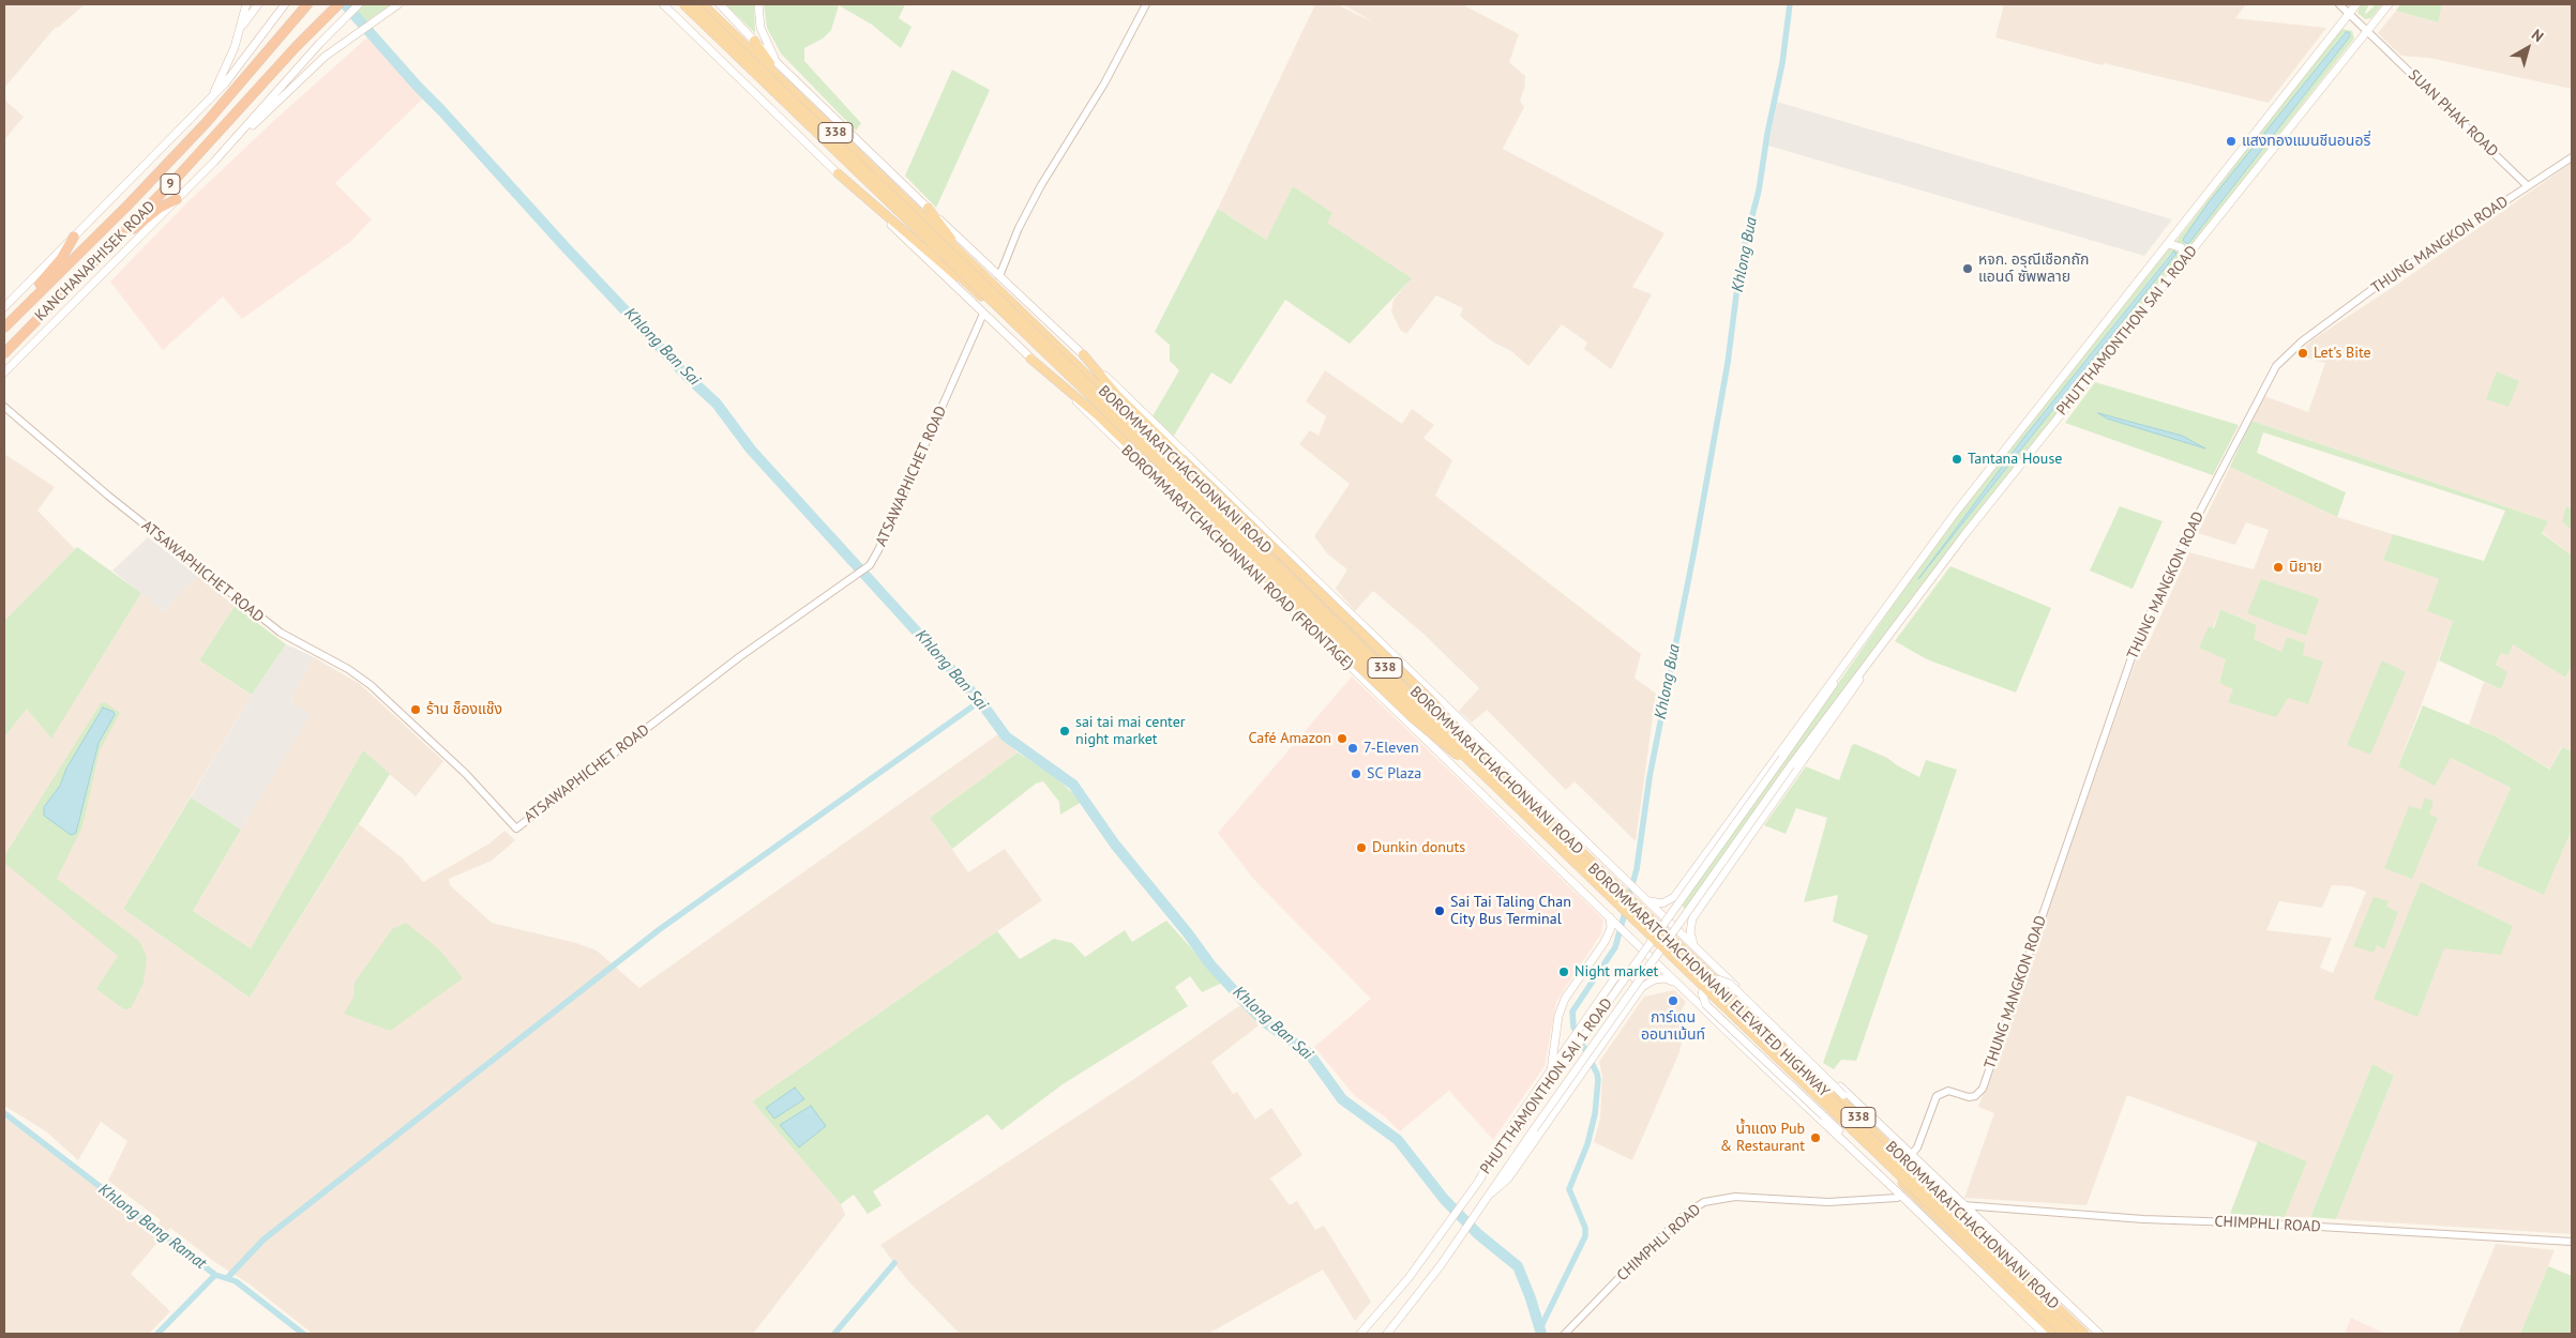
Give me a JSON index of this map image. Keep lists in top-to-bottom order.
{
  "streets": {
    "highway": ["9", "KANCHANAPHISEK ROAD"],
    "main road": [
      "338",
      "PHUTTHAMONTHON SAI 1 ROAD",
      "BOROMMARATCHACHONNANI ROAD",
      "BOROMMARATCHACHONNANI ROAD (FRONTAGE)",
      "BOROMMARATCHACHONNANI ELEVATED HIGHWAY"
    ],
    "street": [
      "SUAN PHAK ROAD",
      "THUNG MANGKON ROAD",
      "ATSAWAPHICHET ROAD",
      "CHIMPHLI ROAD"
    ]
  },
  "crossings": [
    ["SUAN PHAK ROAD", "THUNG MANGKON ROAD"],
    ["SUAN PHAK ROAD", "PHUTTHAMONTHON SAI 1 ROAD"],
    ["338", "THUNG MANGKON ROAD"],
    ["338", "PHUTTHAMONTHON SAI 1 ROAD"],
    ["338", "CHIMPHLI ROAD"],
    ["ATSAWAPHICHET ROAD", "BOROMMARATCHACHONNANI ROAD (FRONTAGE)"],
    ["BOROMMARATCHACHONNANI ROAD (FRONTAGE)", "CHIMPHLI ROAD"]
  ],
  "water": ["Khlong Bua", "Khlong Ban Sai", "Khlong Bang Ramat"],
  "places": [
    "แสงทองแมนชีนอนอรี่",
    "หจก. อรุณีเชือกถัก แอนด์ ซัพพลาย",
    "Let's Bite",
    "Tantana House",
    "นิยาย",
    "ร้าน ช็องแช๊ง",
    "sai tai mai center night market",
    "Café Amazon",
    "7-Eleven",
    "SC Plaza",
    "Dunkin donuts",
    "Sai Tai Taling Chan City Bus Terminal",
    "Night market",
    "การ์เดน ออนาเม้นท์",
    "น้ำแดง Pub & Restaurant"
  ],
  "north": "top right"
}
